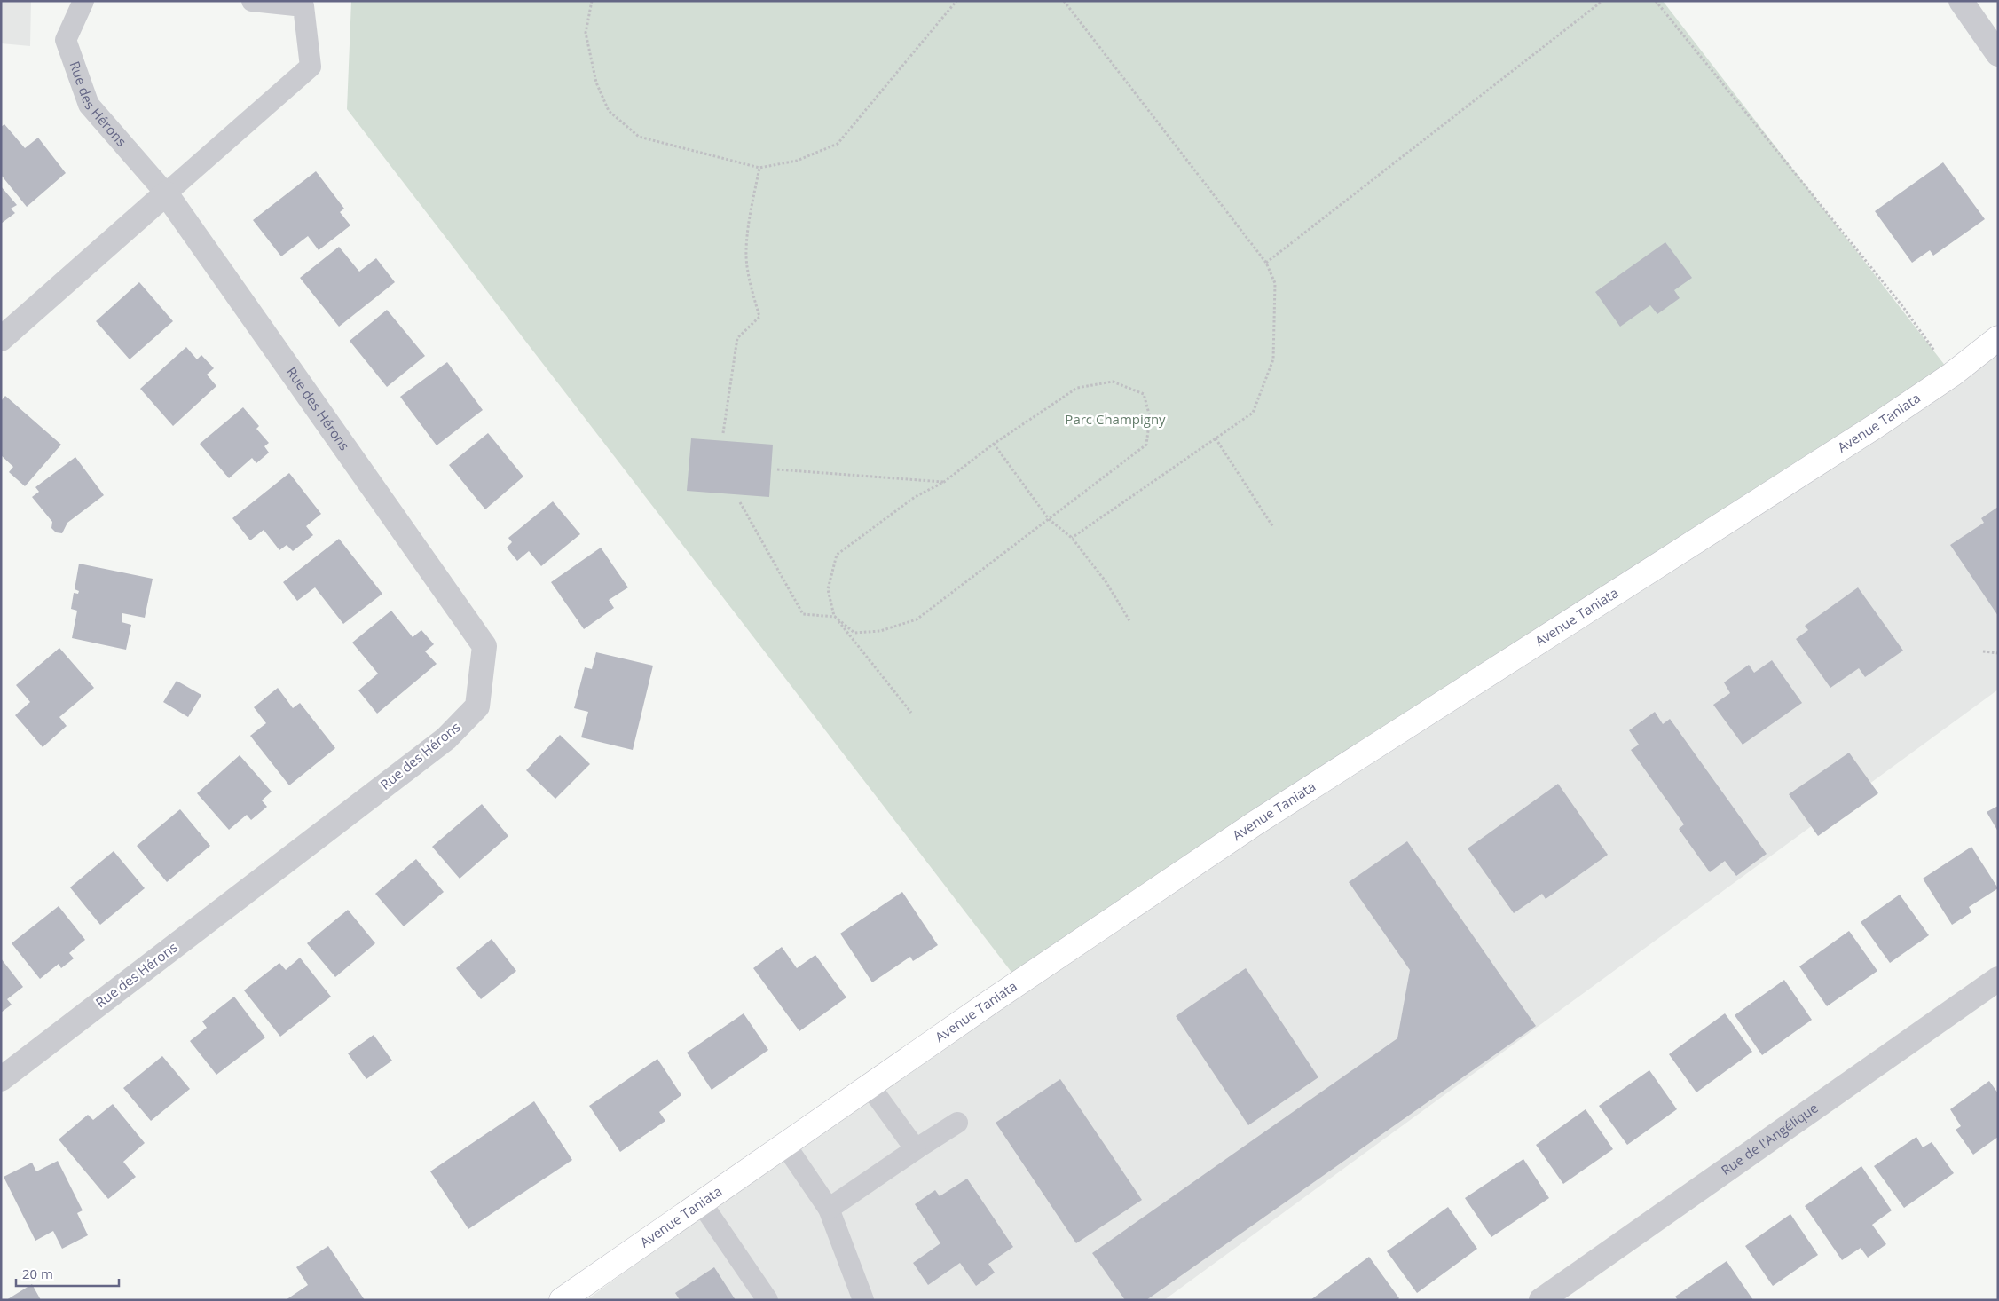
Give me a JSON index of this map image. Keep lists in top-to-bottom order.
{
  "streets": {
    "main road": ["Avenue Taniata"],
    "street": ["Rue des Hérons", "Rue de l'Angélique"]
  },
  "parks": ["Parc Champigny"],
  "scale_bar": "20 m"
}
